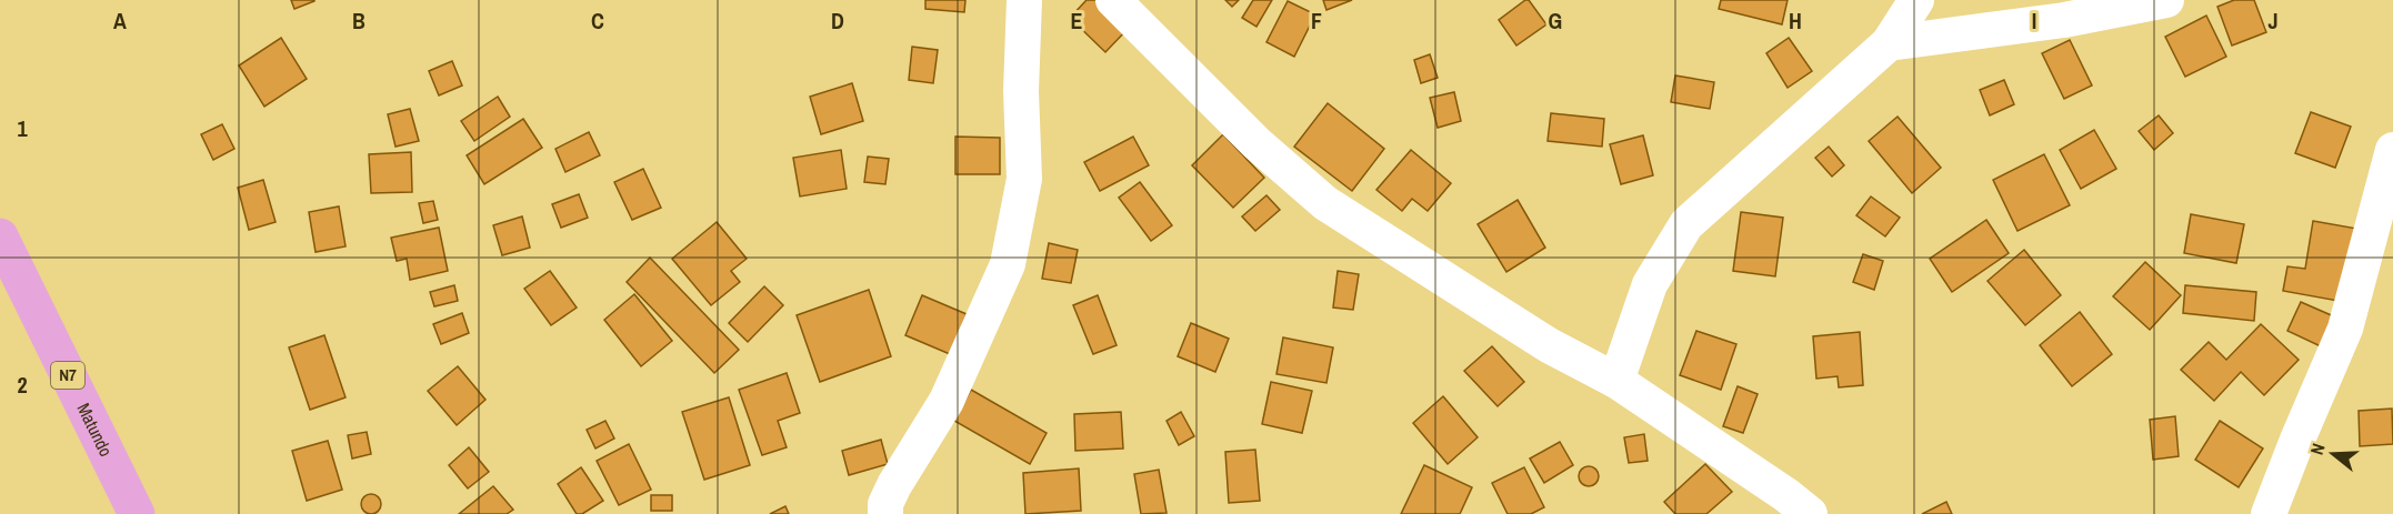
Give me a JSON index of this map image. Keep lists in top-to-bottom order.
{
  "streets": {
    "main road": ["N7", "Matundo"]
  },
  "north": "left",
  "grid": {
    "columns": [
      "A",
      "B",
      "C",
      "D",
      "E",
      "F",
      "G",
      "H",
      "I",
      "J"
    ],
    "rows": ["1", "2"]
  }
}
